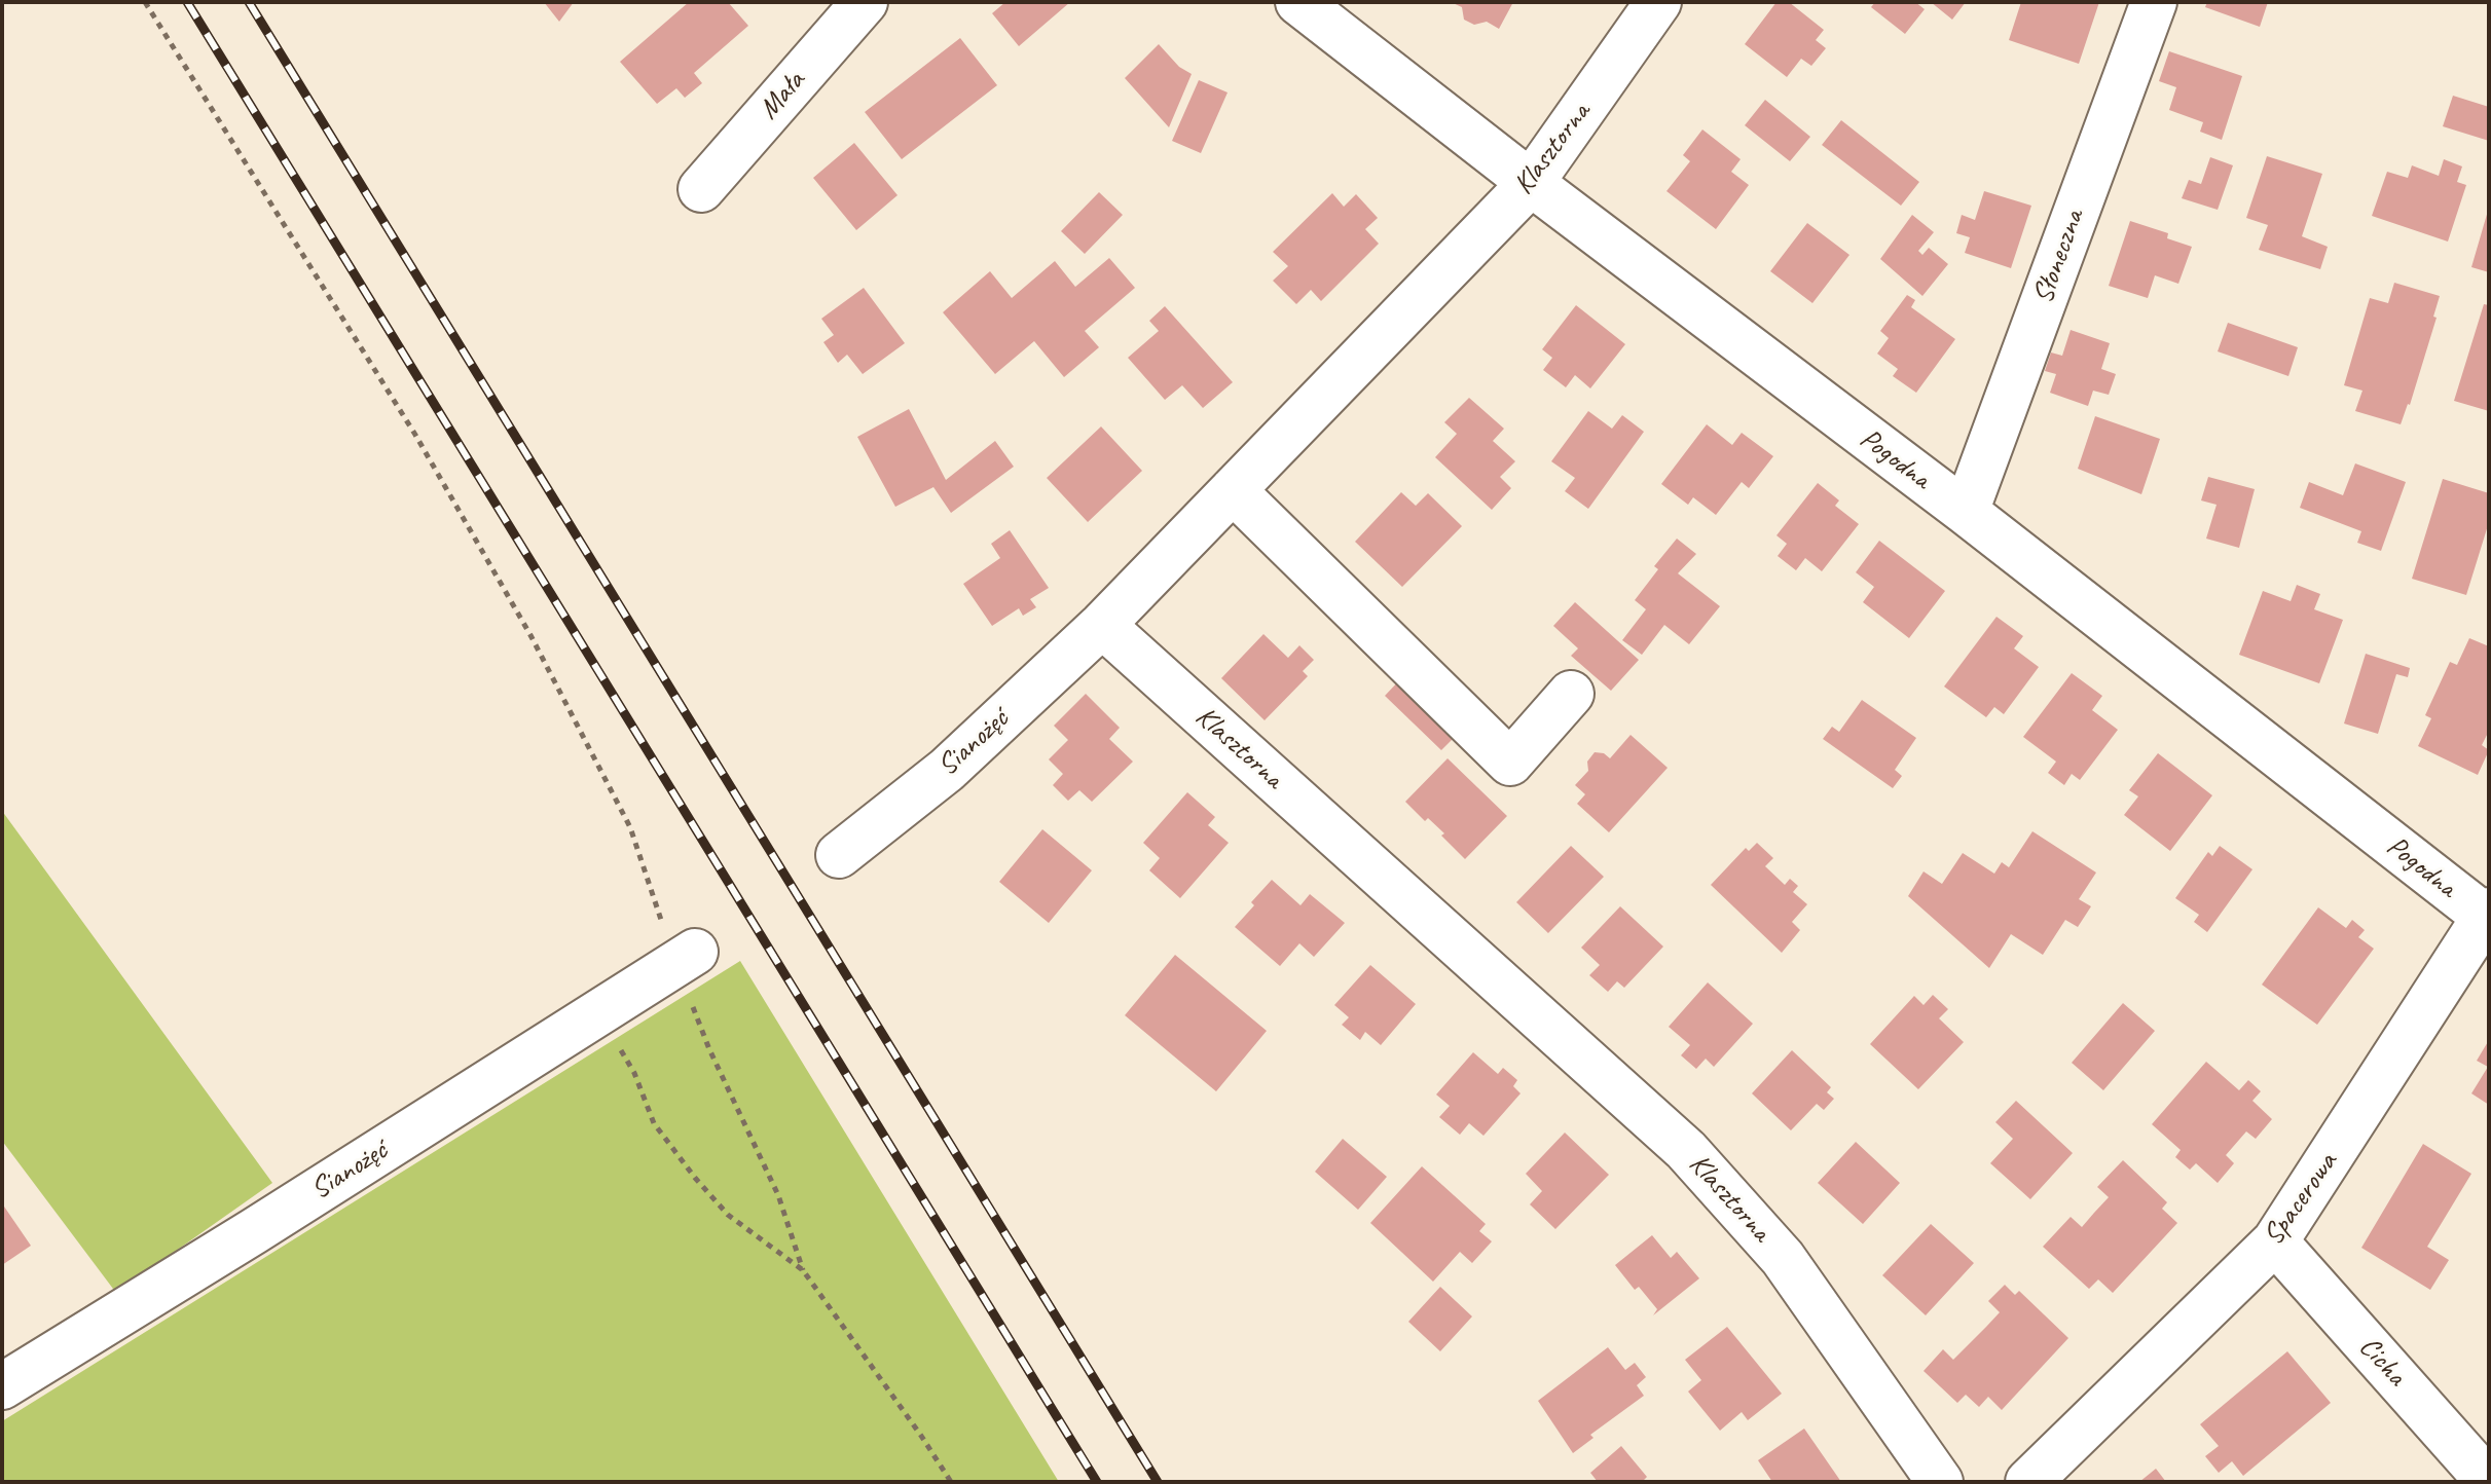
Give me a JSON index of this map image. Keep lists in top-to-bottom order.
{
  "streets": {
    "street": [
      "Mała",
      "Klasztorna",
      "Słoneczna",
      "Pogodna",
      "Sianożęć",
      "Spacerowa",
      "Cicha"
    ]
  },
  "crossings": [
    ["Klasztorna", "Pogodna"],
    ["Klasztorna", "Sianożęć"],
    ["Słoneczna", "Pogodna"],
    ["Pogodna", "Spacerowa"],
    ["Spacerowa", "Cicha"]
  ]
}
